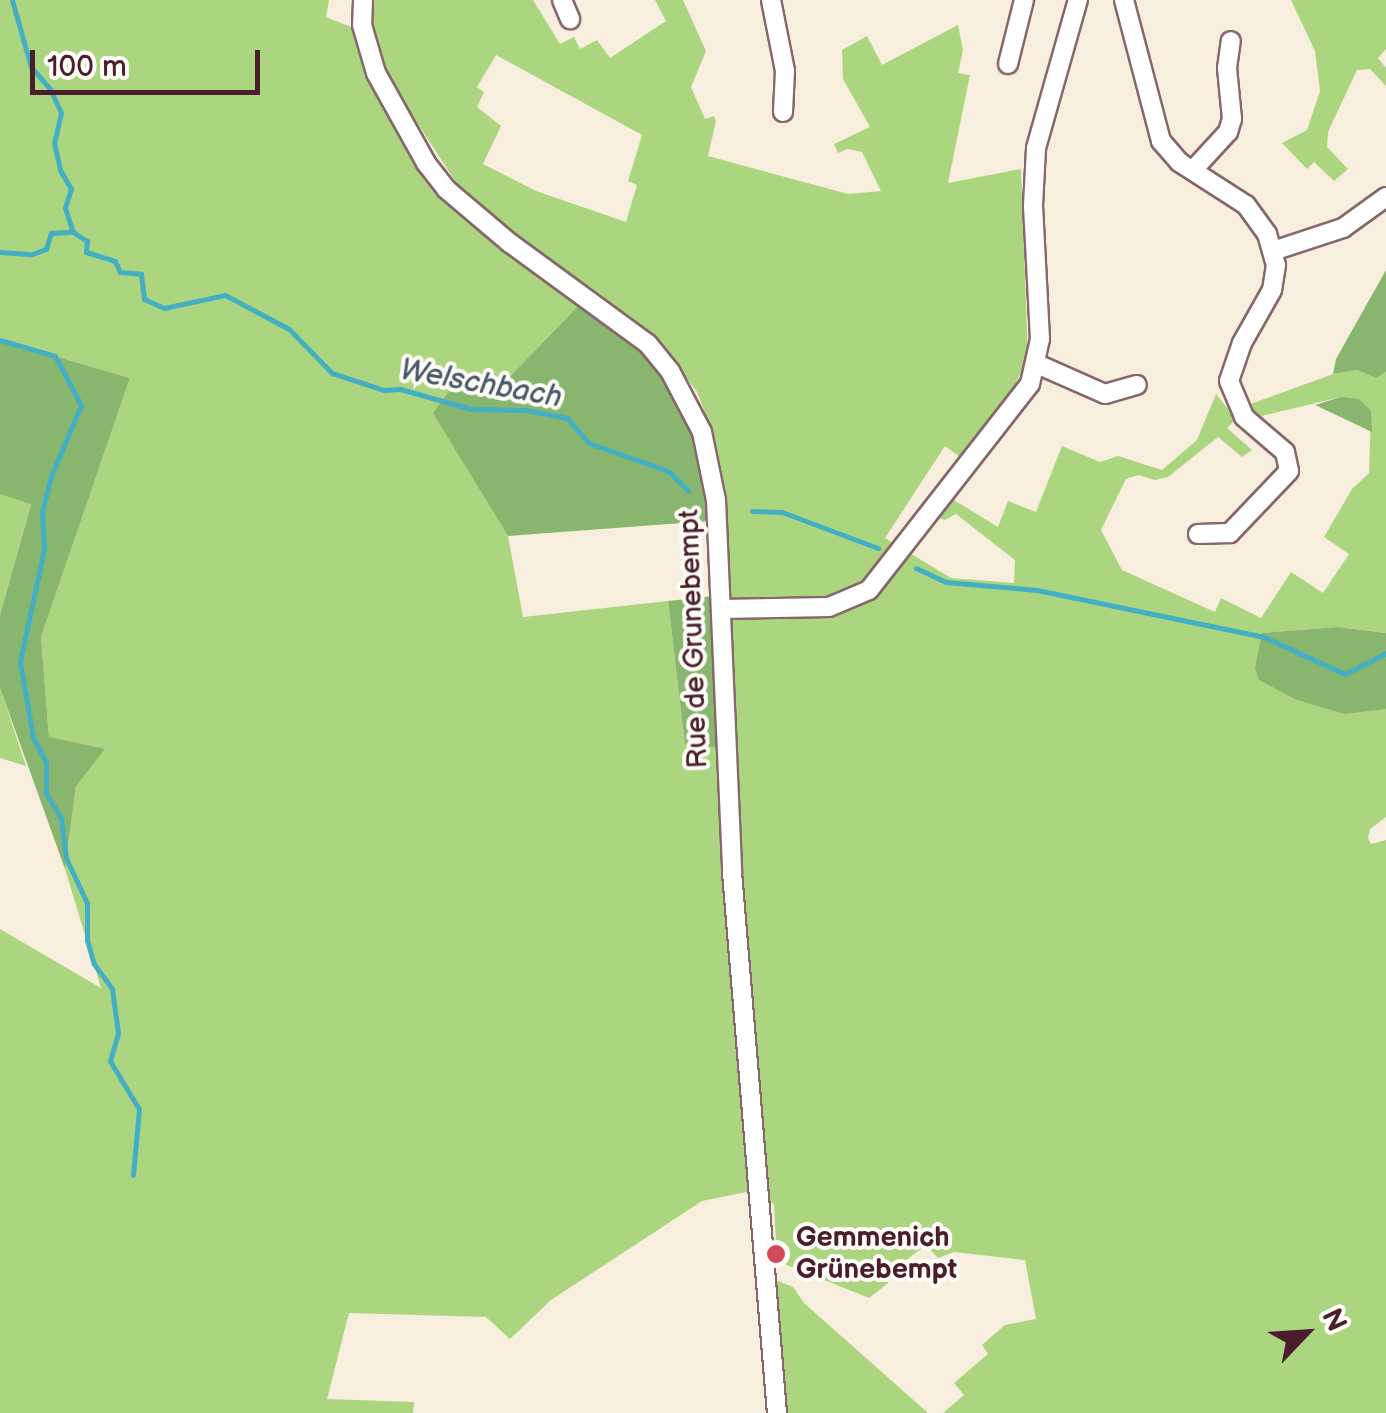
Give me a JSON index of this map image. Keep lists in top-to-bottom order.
{
  "streets": {
    "street": ["Rue de Grunebempt"]
  },
  "water": ["Welschbach"],
  "places": ["Gemmenich Grünebempt"],
  "scale_bar": "100 m",
  "north": "top right"
}
